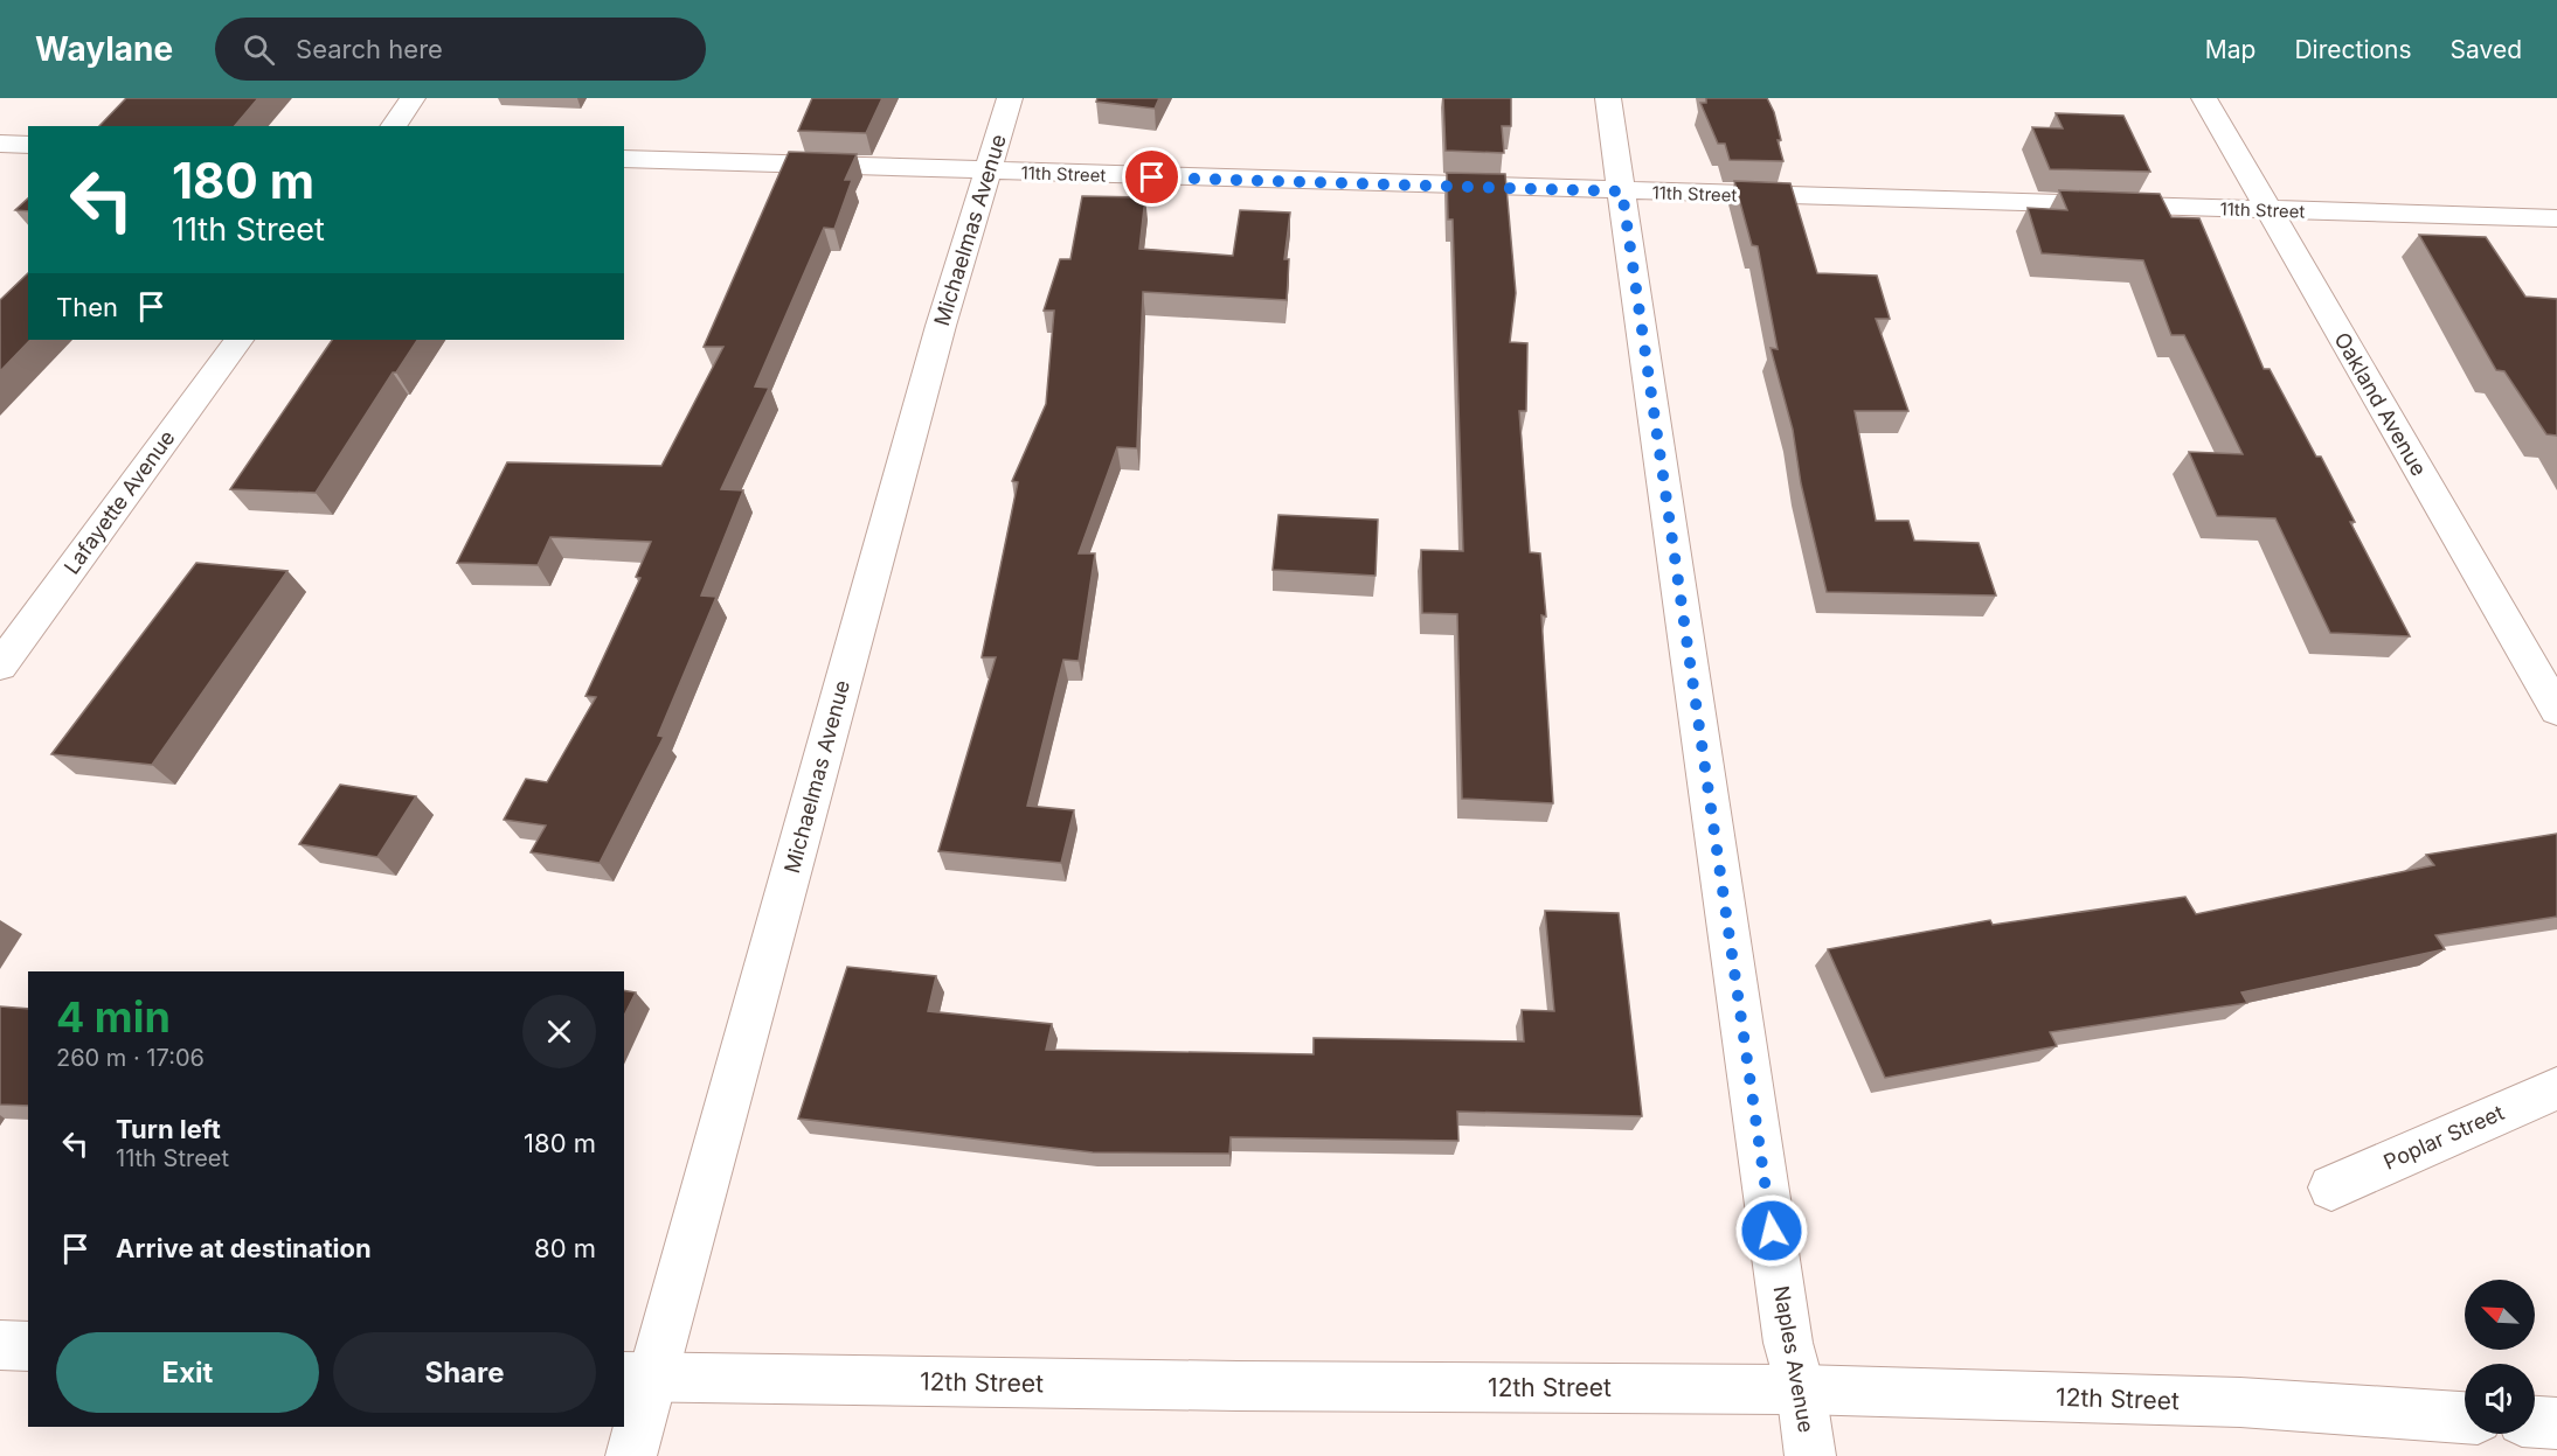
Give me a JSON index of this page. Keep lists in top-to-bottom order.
{
  "streets": {
    "street": [
      "11th Street",
      "Michaelmas Avenue",
      "Oakland Avenue",
      "Lafayette Avenue",
      "Poplar Street",
      "Naples Avenue",
      "12th Street"
    ]
  },
  "crossings": [
    ["11th Street", "Michaelmas Avenue"],
    ["11th Street", "Oakland Avenue"],
    ["11th Street", "Naples Avenue"],
    ["Michaelmas Avenue", "12th Street"],
    ["Naples Avenue", "12th Street"]
  ],
  "north": "top left",
  "page": {
    "header": "Waylane",
    "search": "Search here",
    "nav": ["Map", "Directions", "Saved"],
    "turn": ["180 m", "11th Street"],
    "then": "Then",
    "heading": ["4 min", "260 m · 17:06"],
    "list": [
      {
        "name": "Turn left",
        "note": "11th Street",
        "value": "180 m"
      },
      {
        "name": "Arrive at destination",
        "value": "80 m"
      }
    ],
    "buttons": ["Exit", "Share"]
  }
}
